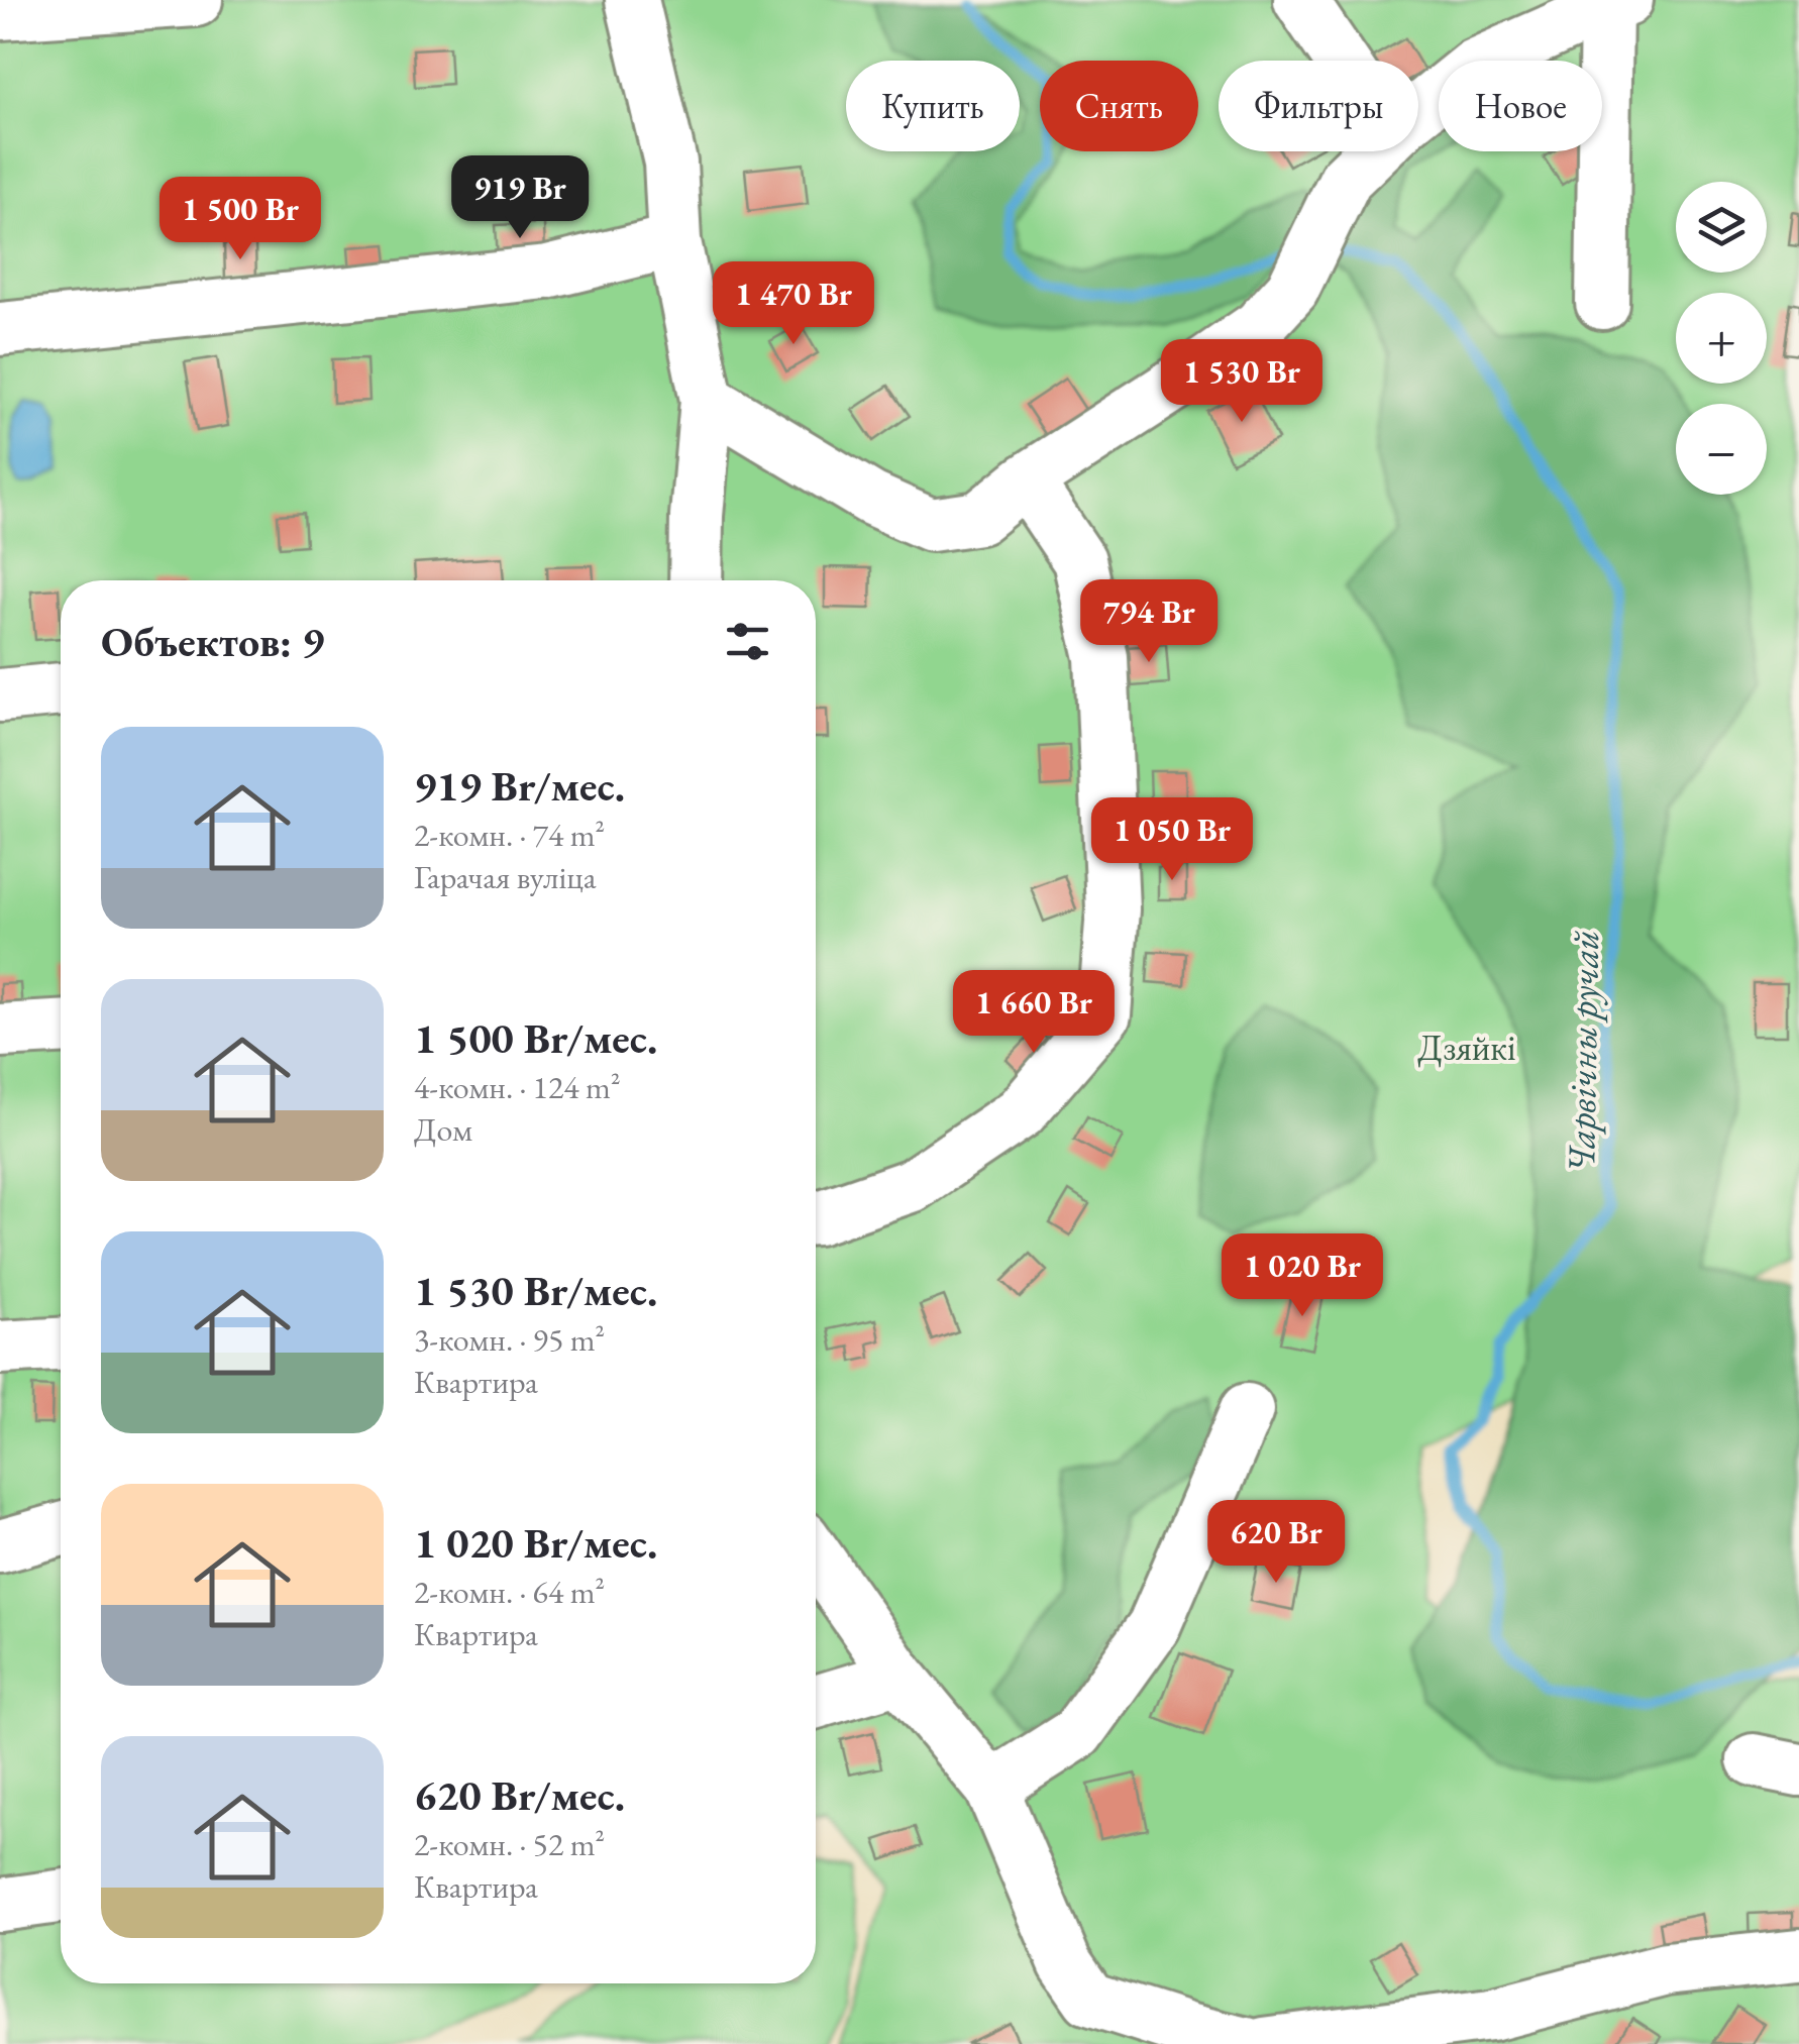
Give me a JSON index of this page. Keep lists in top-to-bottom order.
{
  "water": ["Чарвічны ручай"],
  "parks": ["Дзяйкі"],
  "page": {
    "chip": [
      "Купить",
      "Снять",
      "Фильтры",
      "Новое"
    ],
    "price": [
      "919 Br",
      "1 500 Br",
      "1 470 Br",
      "1 530 Br",
      "794 Br",
      "1 050 Br",
      "1 660 Br",
      "1 020 Br",
      "620 Br"
    ],
    "map_buttons": ["+", "−"],
    "heading": "Объектов: 9",
    "list": [
      {
        "name": "919 Br/мес.",
        "note": "2-комн. · 74 m² · Гарачая вуліца"
      },
      {
        "name": "1 500 Br/мес.",
        "note": "4-комн. · 124 m² · Дом"
      },
      {
        "name": "1 530 Br/мес.",
        "note": "3-комн. · 95 m² · Квартира"
      },
      {
        "name": "1 020 Br/мес.",
        "note": "2-комн. · 64 m² · Квартира"
      },
      {
        "name": "620 Br/мес.",
        "note": "2-комн. · 52 m² · Квартира"
      }
    ]
  }
}
